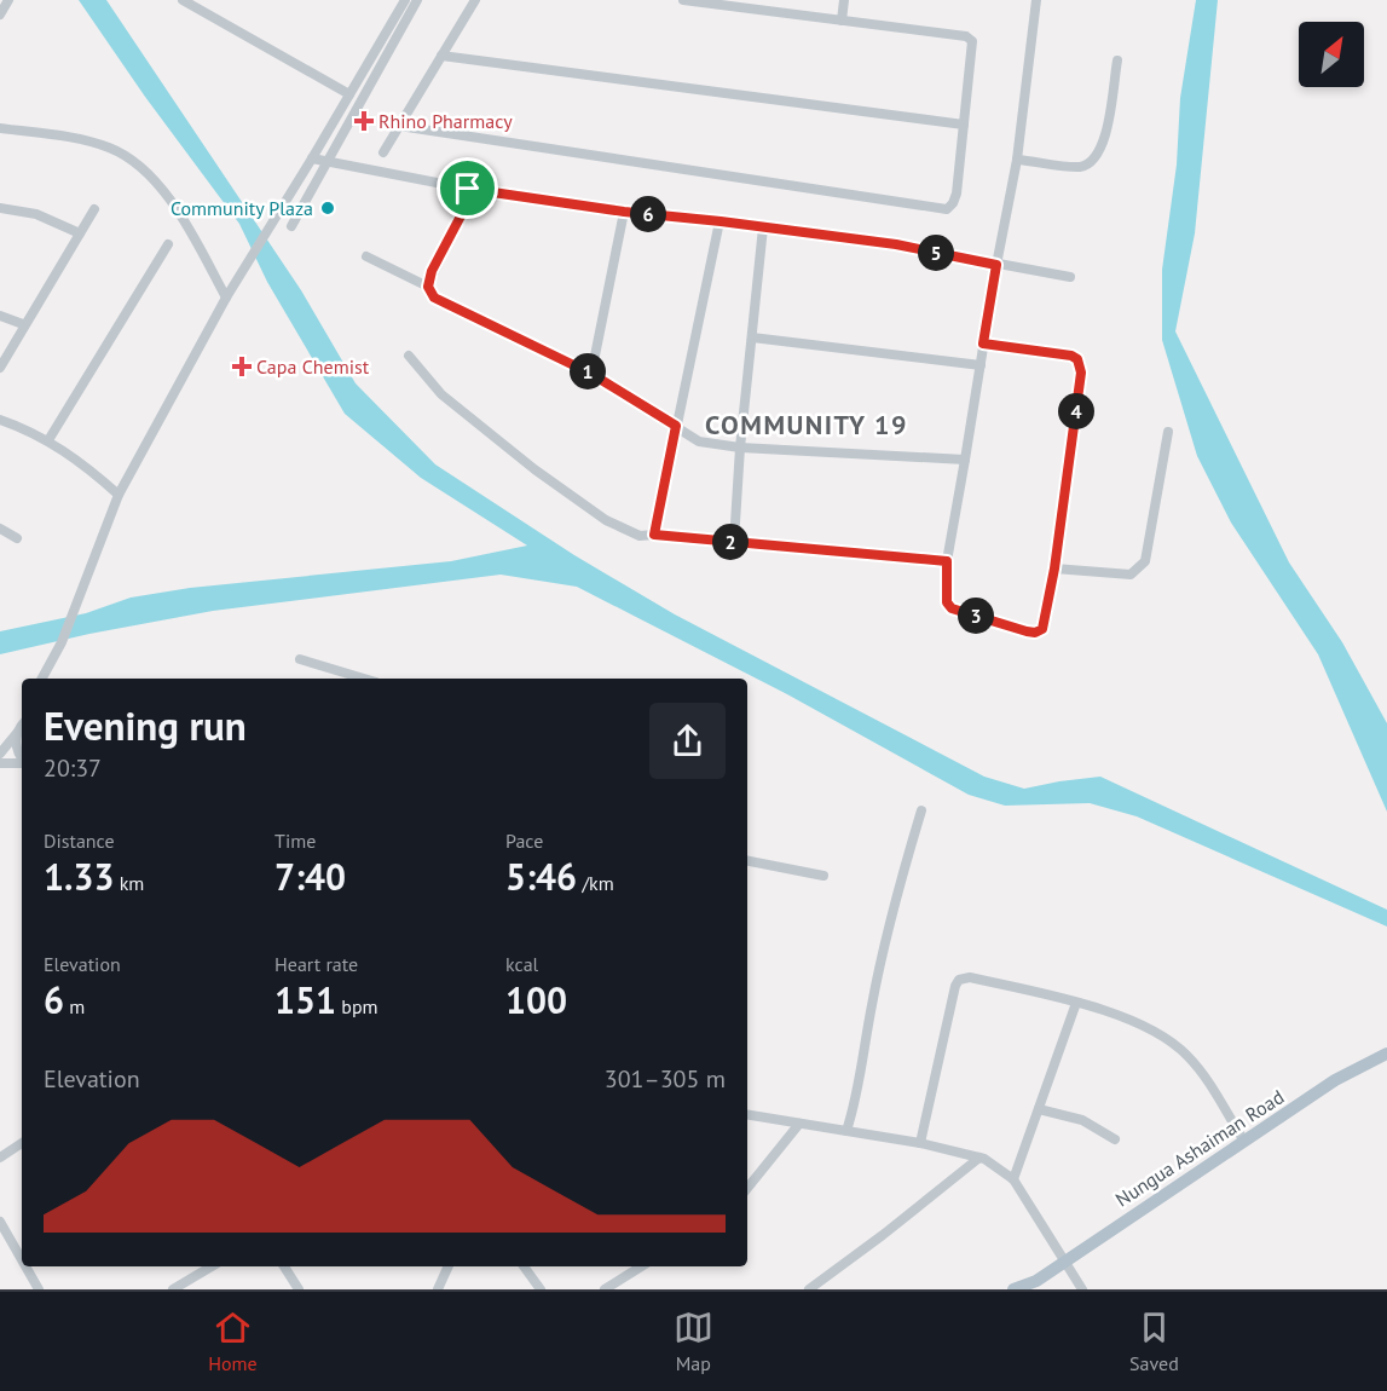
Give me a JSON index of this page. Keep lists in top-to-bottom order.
{
  "streets": {
    "main road": ["Nungua Ashaiman Road"]
  },
  "districts": ["COMMUNITY 19"],
  "places": {
    "health": ["Rhino Pharmacy", "Capa Chemist"],
    "other": ["Community Plaza"]
  },
  "north": "top right",
  "page": {
    "pins": [
      "6",
      "5",
      "1",
      "4",
      "2",
      "3"
    ],
    "heading": ["Evening run", "20:37"],
    "stats": [
      ["Distance", "1.33 km"],
      ["Time", "7:40"],
      ["Pace", "5:46 /km"],
      ["Elevation", "6 m"],
      ["Heart rate", "151 bpm"],
      ["kcal", "100"]
    ],
    "chart": ["Elevation", "301–305 m"],
    "tabs": ["Home", "Map", "Saved"]
  }
}
